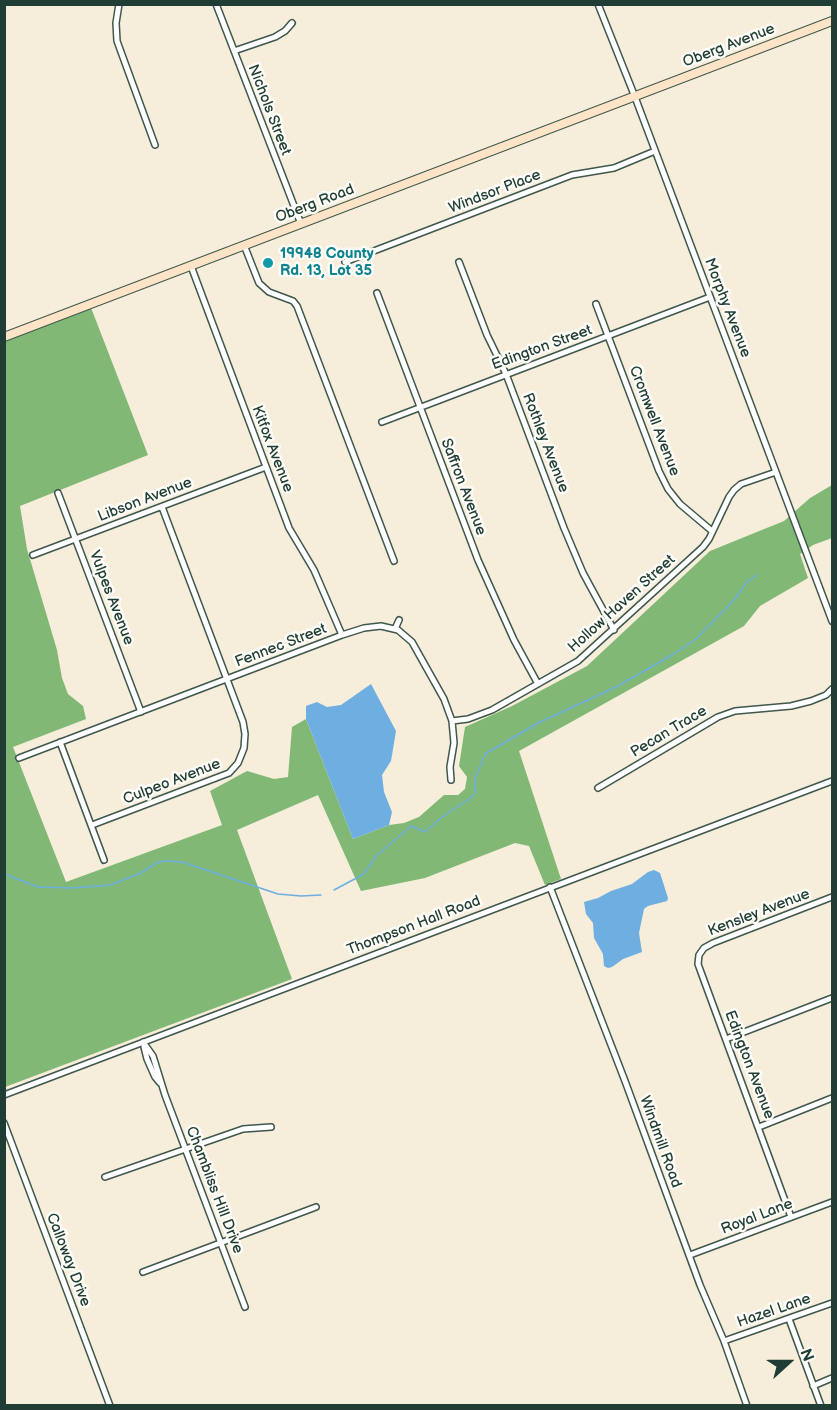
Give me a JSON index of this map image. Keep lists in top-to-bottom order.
{
  "streets": {
    "street": [
      "Oberg Avenue",
      "Nichols Street",
      "Windsor Place",
      "Oberg Road",
      "Morphy Avenue",
      "Edington Street",
      "Cromwell Avenue",
      "Rothley Avenue",
      "Kitfox Avenue",
      "Saffron Avenue",
      "Libson Avenue",
      "Vulpes Avenue",
      "Hollow Haven Street",
      "Fennec Street",
      "Pecan Trace",
      "Culpeo Avenue",
      "Kensley Avenue",
      "Thompson Hall Road",
      "Edington Avenue",
      "Windmill Road",
      "Chambliss Hill Drive",
      "Royal Lane",
      "Calloway Drive",
      "Hazel Lane"
    ]
  },
  "crossings": [
    ["Oberg Avenue", "Oberg Road"],
    ["Oberg Avenue", "Morphy Avenue"],
    ["Nichols Street", "Oberg Road"],
    ["Windsor Place", "Morphy Avenue"],
    ["Oberg Road", "Morphy Avenue"],
    ["Oberg Road", "Kitfox Avenue"],
    ["Morphy Avenue", "Edington Street"],
    ["Morphy Avenue", "Hollow Haven Street"],
    ["Edington Street", "Cromwell Avenue"],
    ["Edington Street", "Rothley Avenue"],
    ["Edington Street", "Saffron Avenue"],
    ["Cromwell Avenue", "Hollow Haven Street"],
    ["Rothley Avenue", "Hollow Haven Street"],
    ["Kitfox Avenue", "Libson Avenue"],
    ["Kitfox Avenue", "Fennec Street"],
    ["Saffron Avenue", "Hollow Haven Street"],
    ["Libson Avenue", "Vulpes Avenue"],
    ["Libson Avenue", "Culpeo Avenue"],
    ["Vulpes Avenue", "Fennec Street"],
    ["Fennec Street", "Culpeo Avenue"],
    ["Kensley Avenue", "Edington Avenue"],
    ["Thompson Hall Road", "Windmill Road"],
    ["Thompson Hall Road", "Chambliss Hill Drive"],
    ["Edington Avenue", "Royal Lane"],
    ["Windmill Road", "Royal Lane"],
    ["Windmill Road", "Hazel Lane"]
  ],
  "places": ["19948 County Rd. 13, Lot 35"],
  "north": "right"
}
